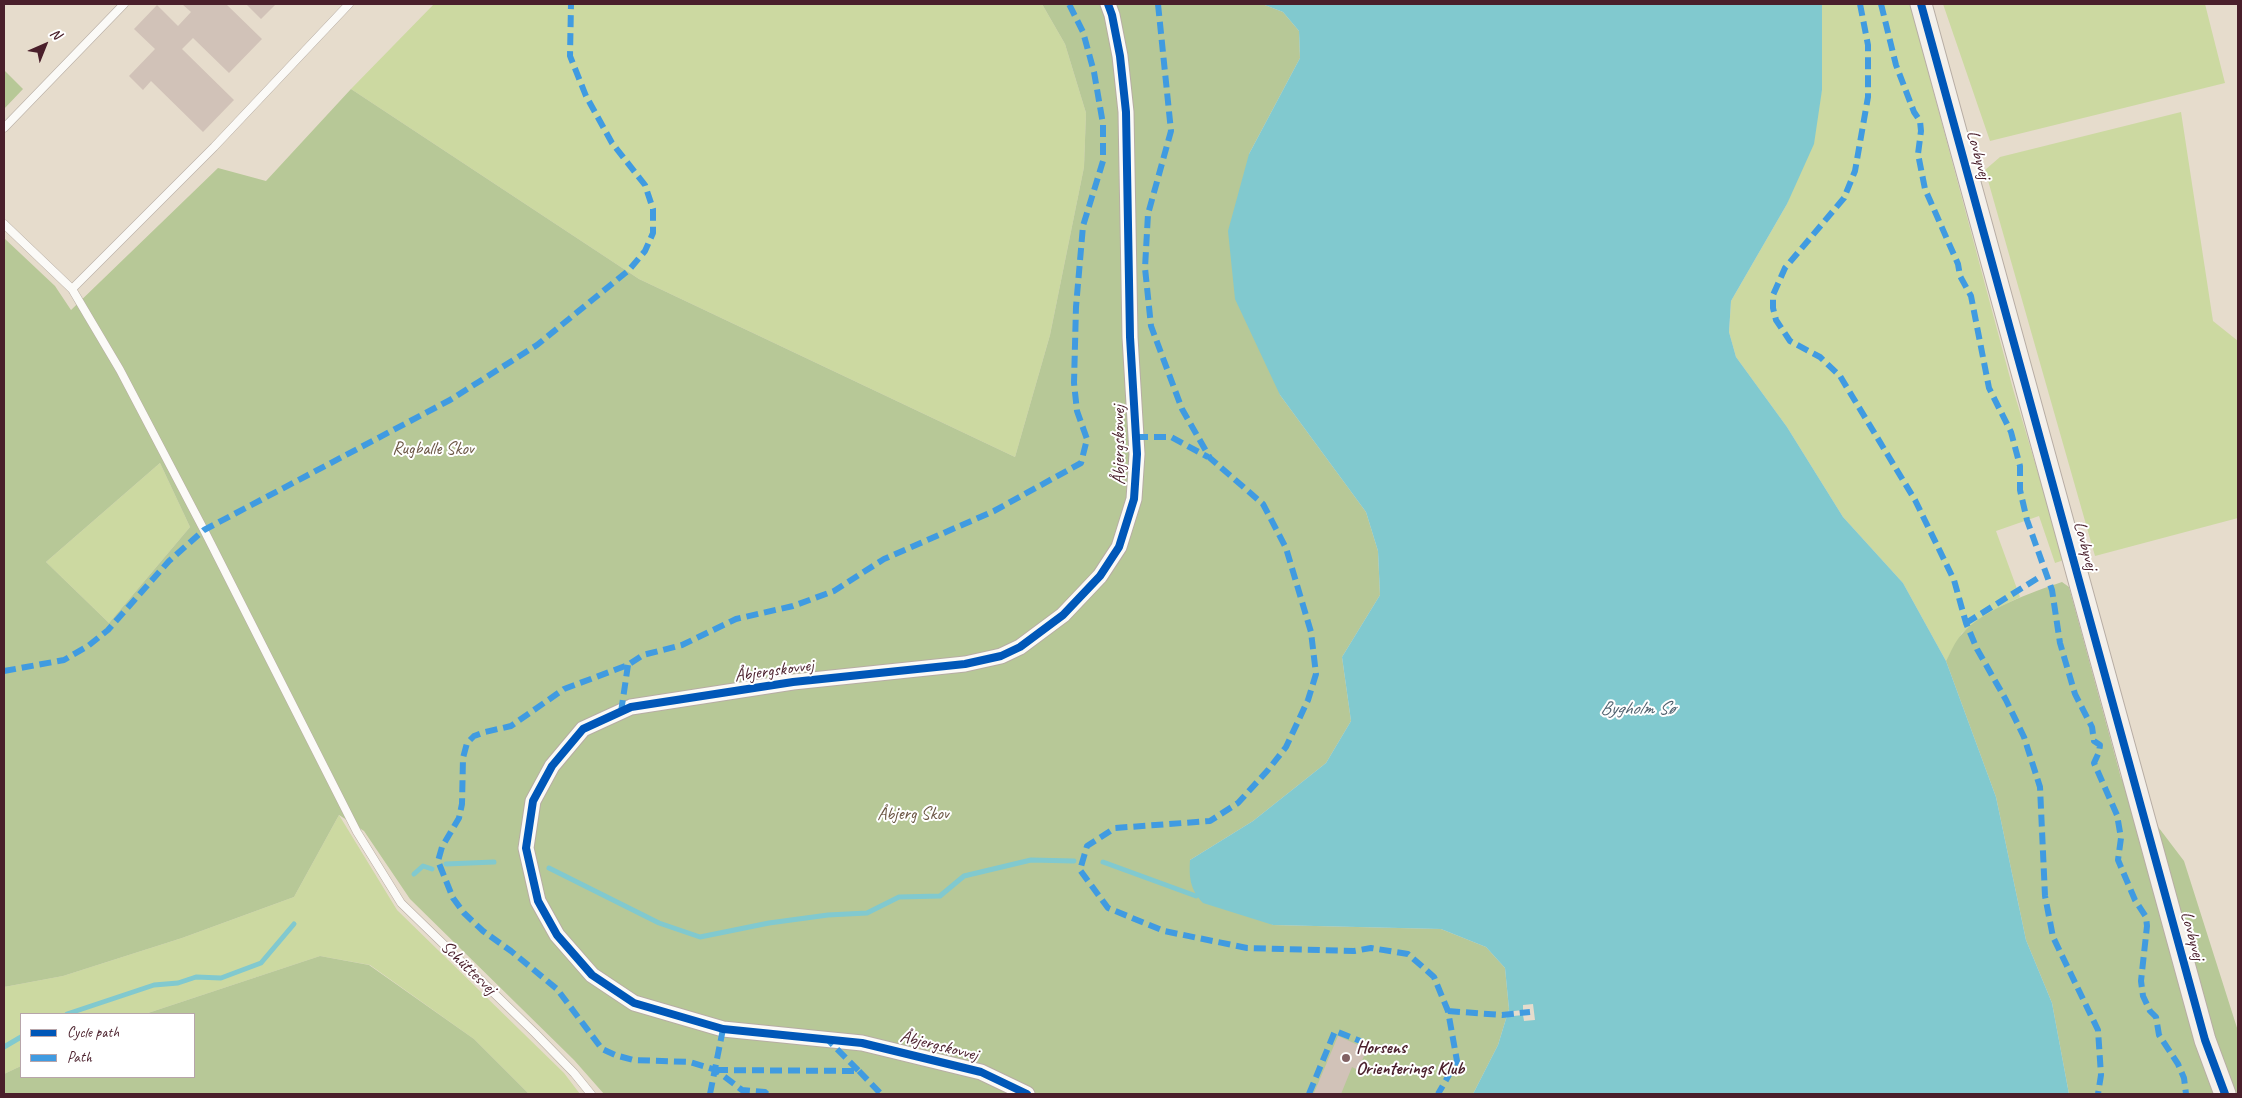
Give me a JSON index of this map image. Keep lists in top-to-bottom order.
{
  "streets": {
    "street": ["Lovbyvej", "Åbjergskovvej"],
    "lane": ["Schüttesvej"]
  },
  "water": ["Bygholm Sø"],
  "parks": ["Rugballe Skov", "Åbjerg Skov"],
  "places": ["Horsens Orienterings Klub"],
  "legend": ["Cycle path", "Path"],
  "north": "top right"
}
